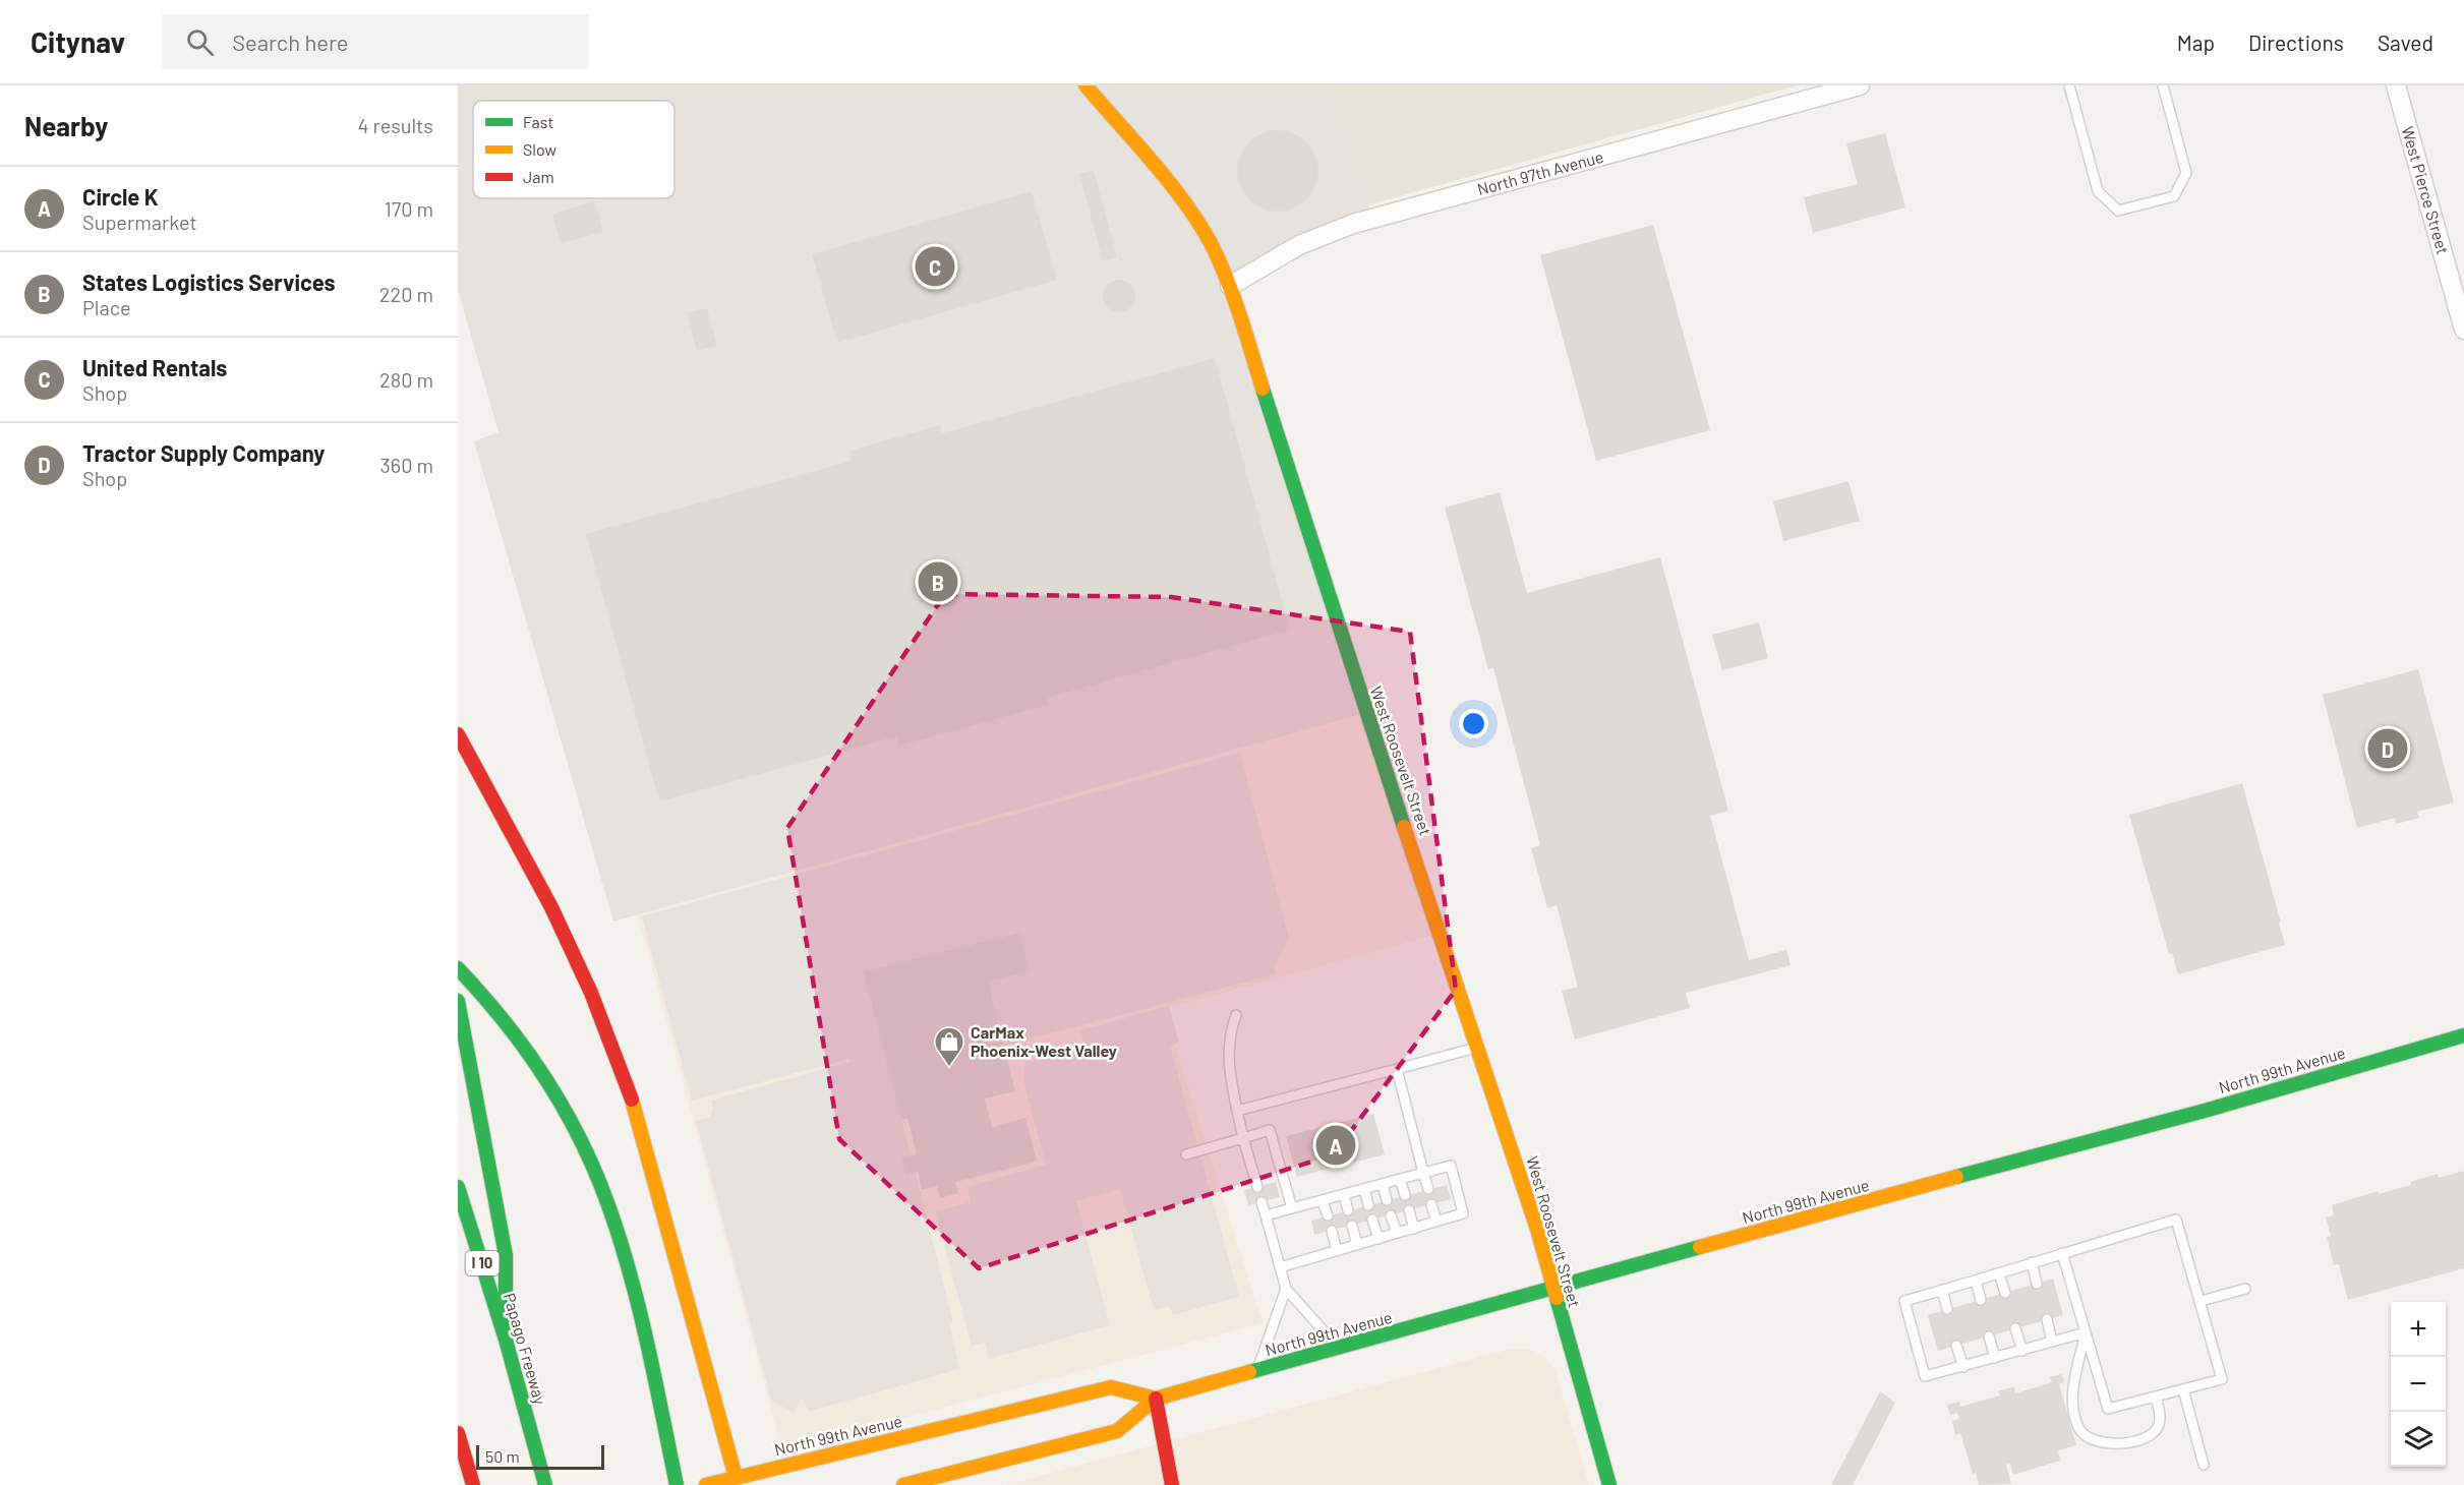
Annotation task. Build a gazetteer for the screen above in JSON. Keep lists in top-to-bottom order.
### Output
{
  "streets": {
    "main road": [
      "West Roosevelt Street",
      "North 99th Avenue",
      "I 10",
      "Papago Freeway"
    ],
    "street": ["North 97th Avenue", "West Pierce Street"]
  },
  "crossings": [
    ["North 97th Avenue", "West Roosevelt Street"],
    ["West Roosevelt Street", "North 99th Avenue"]
  ],
  "places": {
    "shop": ["CarMax Phoenix-West Valley"]
  },
  "legend": ["Fast", "Slow", "Jam"],
  "scale_bar": "50 m",
  "page": {
    "header": "Citynav",
    "search": "Search here",
    "nav": ["Map", "Directions", "Saved"],
    "heading": ["Nearby", "4 results"],
    "list": [
      {
        "mark": "A",
        "name": "Circle K",
        "note": "Supermarket",
        "value": "170 m"
      },
      {
        "mark": "B",
        "name": "States Logistics Services",
        "note": "Place",
        "value": "220 m"
      },
      {
        "mark": "C",
        "name": "United Rentals",
        "note": "Shop",
        "value": "280 m"
      },
      {
        "mark": "D",
        "name": "Tractor Supply Company",
        "note": "Shop",
        "value": "360 m"
      }
    ],
    "pins": [
      "C",
      "B",
      "D",
      "A"
    ],
    "map_buttons": ["+", "−"],
    "scale": "50 m"
  }
}
